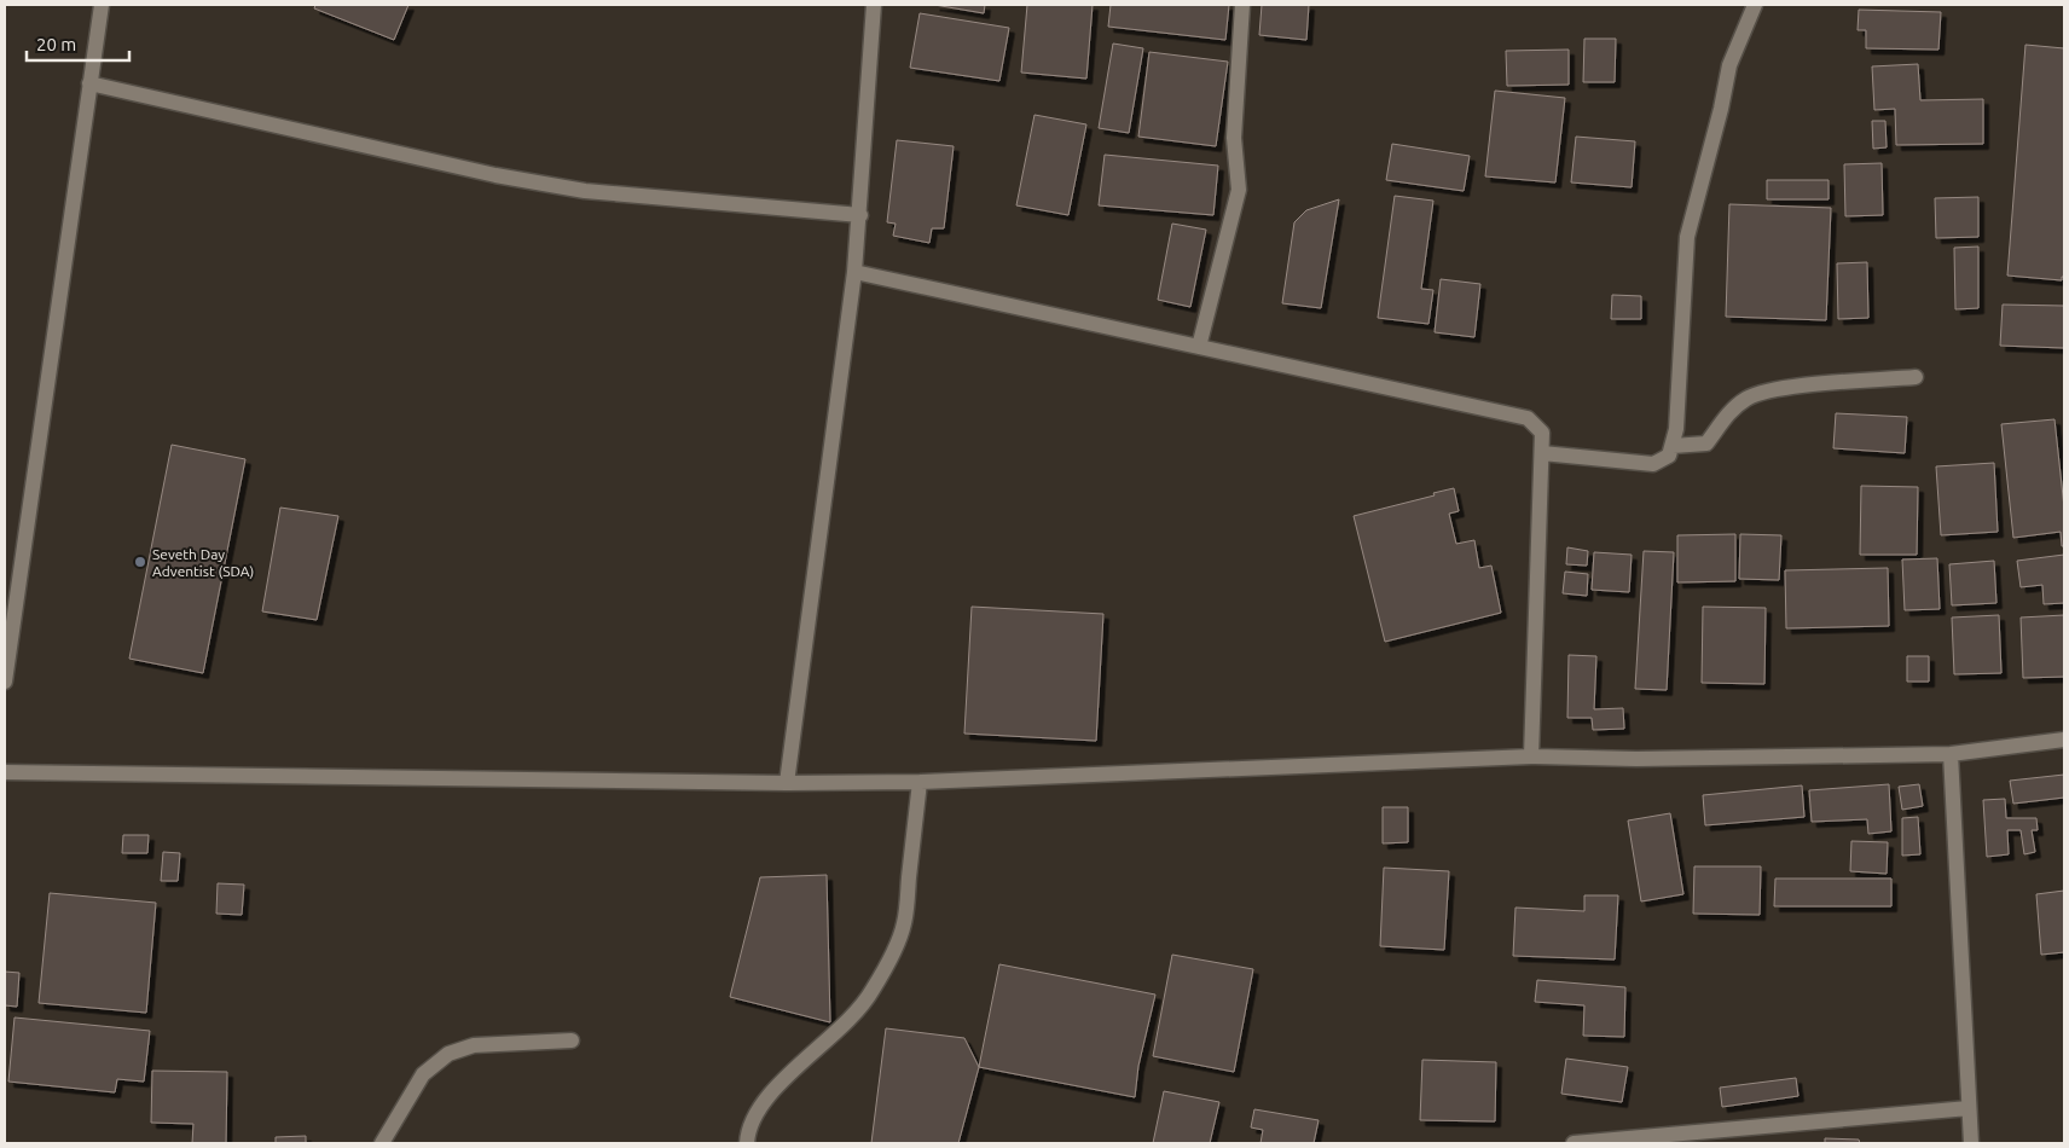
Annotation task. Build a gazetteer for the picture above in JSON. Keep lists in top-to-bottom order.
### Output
{
  "places": ["Seveth Day Adventist (SDA)"],
  "scale_bar": "20 m"
}
